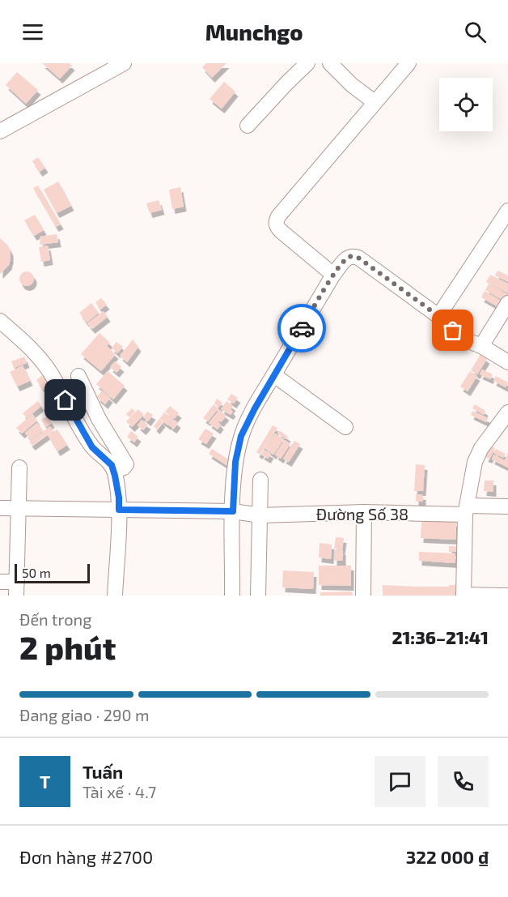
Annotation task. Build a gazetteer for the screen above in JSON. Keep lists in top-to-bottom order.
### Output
{
  "streets": {
    "street": ["Đường Số 38"]
  },
  "scale_bar": "50 m",
  "page": {
    "header": "Munchgo",
    "scale": "50 m",
    "heading": ["2 phút", "Đến trong", "21:36–21:41"],
    "panel": [
      "Tuấn",
      "Tài xế · 4.7",
      "Đơn hàng #2700",
      "322 000 ₫"
    ],
    "bar": "Đang giao · 290 m",
    "round": "T"
  }
}
